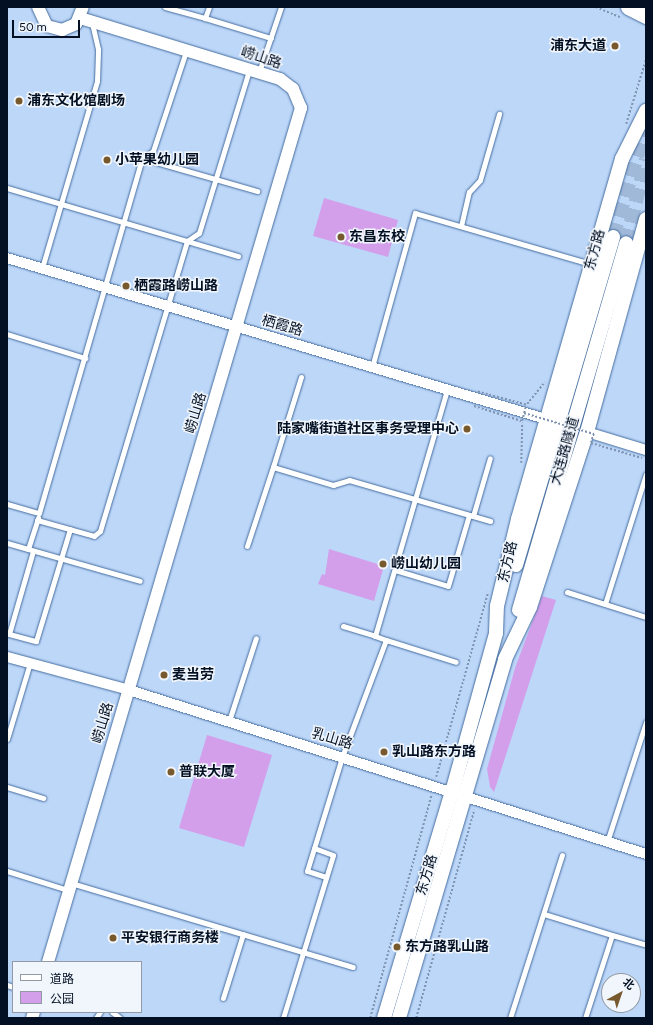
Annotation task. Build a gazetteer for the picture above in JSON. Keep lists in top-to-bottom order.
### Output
{
  "streets": {
    "main road": ["东方路", "大连路隧道"],
    "street": ["崂山路", "栖霞路", "乳山路"]
  },
  "crossings": [
    ["崂山路", "栖霞路"],
    ["崂山路", "乳山路"],
    ["东方路", "栖霞路"],
    ["东方路", "大连路隧道"],
    ["东方路", "乳山路"]
  ],
  "places": [
    "浦东大道",
    "浦东文化馆剧场",
    "小苹果幼儿园",
    "东昌东校",
    "栖霞路崂山路",
    "陆家嘴街道社区事务受理中心",
    "崂山幼儿园",
    "麦当劳",
    "乳山路东方路",
    "普联大厦",
    "平安银行商务楼",
    "东方路乳山路"
  ],
  "legend": ["道路", "公园"],
  "scale_bar": "50 m",
  "north": "top right"
}
